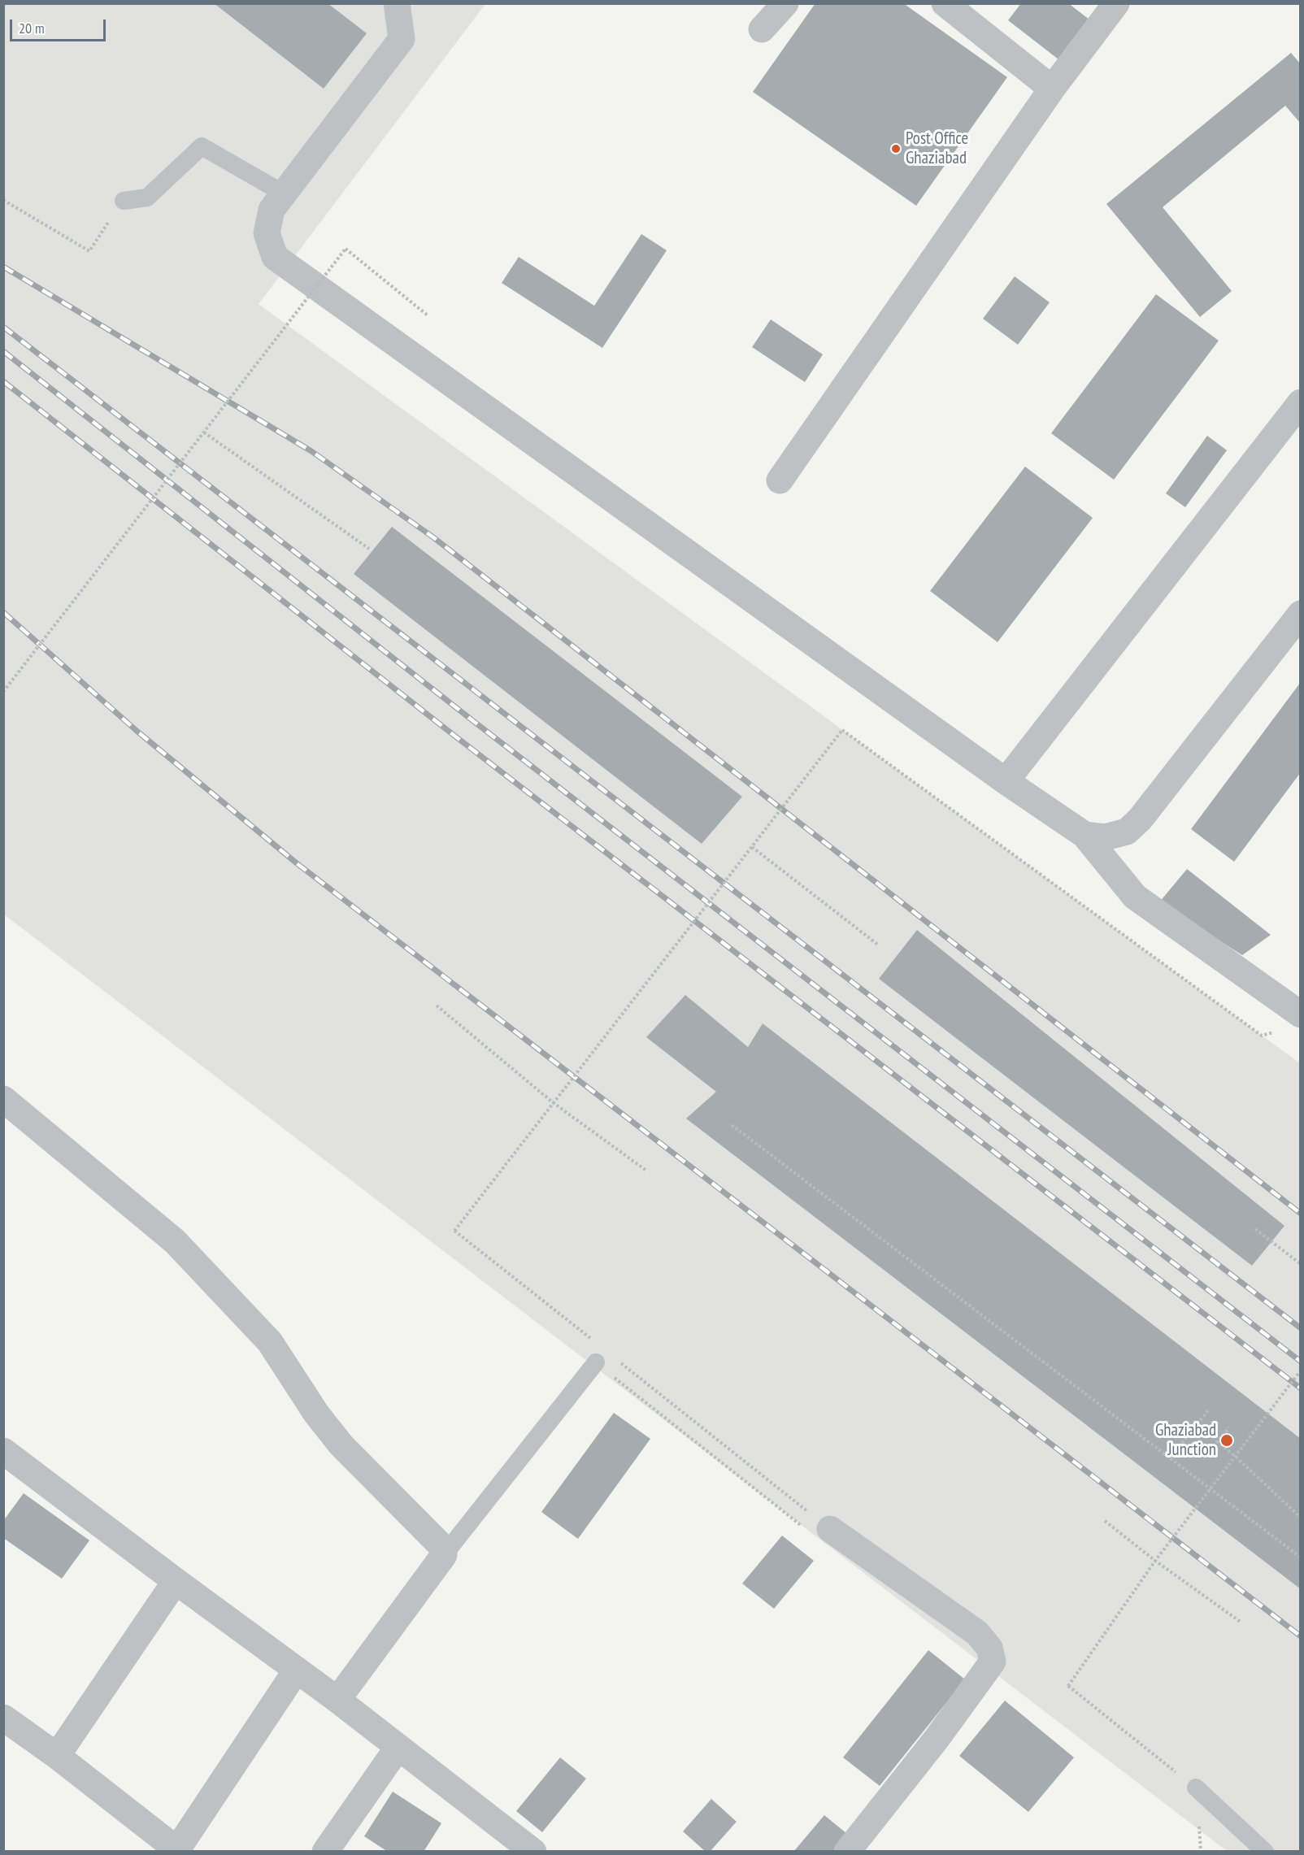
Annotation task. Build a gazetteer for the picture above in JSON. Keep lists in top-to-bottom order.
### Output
{
  "places": ["Post Office Ghaziabad", "Ghaziabad Junction"],
  "scale_bar": "20 m"
}
